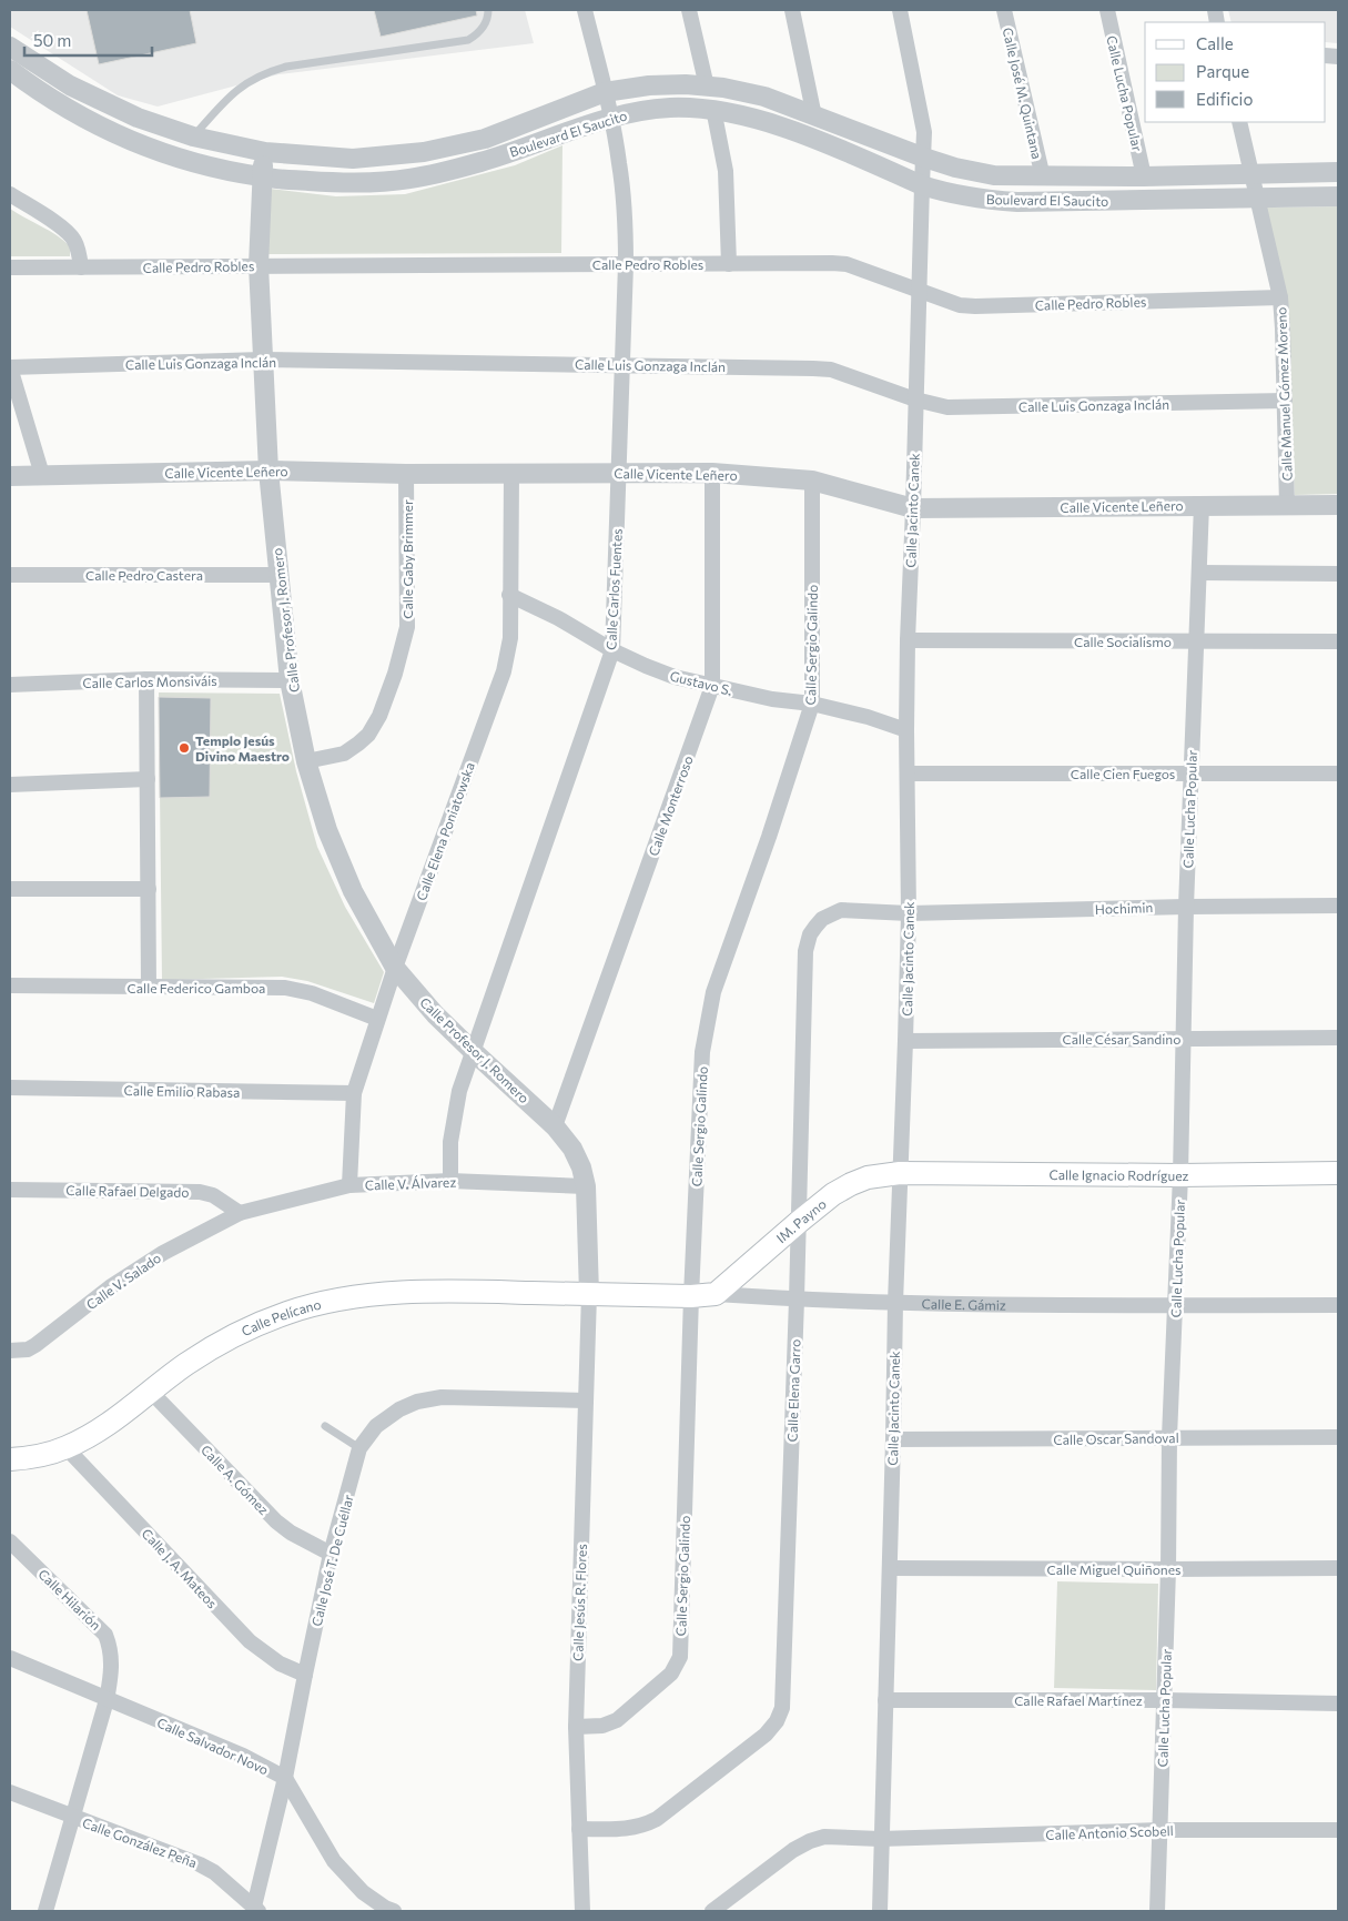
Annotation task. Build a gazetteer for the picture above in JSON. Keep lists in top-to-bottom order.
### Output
{
  "streets": {
    "main road": [
      "Calle Ignacio Rodríguez",
      "IM. Payno",
      "Calle E. Gámiz",
      "Calle Pelícano"
    ],
    "street": [
      "Calle José M. Quintana",
      "Calle Lucha Popular",
      "Boulevard El Saucito",
      "Calle Pedro Robles",
      "Calle Luis Gonzaga Inclán",
      "Calle Manuel Gómez Moreno",
      "Calle Vicente Leñero",
      "Calle Jacinto Canek",
      "Calle Gaby Brimmer",
      "Calle Pedro Castera",
      "Calle Carlos Fuentes",
      "Calle Profesor J. Romero",
      "Calle Socialismo",
      "Calle Sergio Galindo",
      "Calle Carlos Monsiváis",
      "Gustavo S.",
      "Calle Cien Fuegos",
      "Calle Monterroso",
      "Calle Elena Poniatowska",
      "Hochimin",
      "Calle Federico Gamboa",
      "Calle César Sandino",
      "Calle Emilio Rabasa",
      "Calle V. Álvarez",
      "Calle Rafael Delgado",
      "Calle V. Salado",
      "Calle Elena Garro",
      "Calle Oscar Sandoval",
      "Calle A. Gómez",
      "Calle José T. De Cuéllar",
      "Calle J. A. Mateos",
      "Calle Miguel Quiñones",
      "Calle Hilarión",
      "Calle Jesús R. Flores",
      "Calle Rafael Martínez",
      "Calle Salvador Novo",
      "Calle Antonio Scobell",
      "Calle González Peña"
    ]
  },
  "crossings": [
    ["Calle José M. Quintana", "Boulevard El Saucito"],
    ["Calle Lucha Popular", "Boulevard El Saucito"],
    ["Calle Lucha Popular", "Calle Vicente Leñero"],
    ["Calle Lucha Popular", "Calle Socialismo"],
    ["Calle Lucha Popular", "Calle Cien Fuegos"],
    ["Calle Lucha Popular", "Hochimin"],
    ["Calle Lucha Popular", "Calle César Sandino"],
    ["Calle Lucha Popular", "Calle Ignacio Rodríguez"],
    ["Calle Lucha Popular", "Calle E. Gámiz"],
    ["Calle Lucha Popular", "Calle Oscar Sandoval"],
    ["Calle Lucha Popular", "Calle Miguel Quiñones"],
    ["Calle Lucha Popular", "Calle Rafael Martínez"],
    ["Calle Lucha Popular", "Calle Antonio Scobell"],
    ["Boulevard El Saucito", "Calle Manuel Gómez Moreno"],
    ["Boulevard El Saucito", "Calle Jacinto Canek"],
    ["Boulevard El Saucito", "Calle Carlos Fuentes"],
    ["Boulevard El Saucito", "Calle Profesor J. Romero"],
    ["Calle Pedro Robles", "Calle Manuel Gómez Moreno"],
    ["Calle Pedro Robles", "Calle Jacinto Canek"],
    ["Calle Pedro Robles", "Calle Carlos Fuentes"],
    ["Calle Pedro Robles", "Calle Profesor J. Romero"],
    ["Calle Luis Gonzaga Inclán", "Calle Manuel Gómez Moreno"],
    ["Calle Luis Gonzaga Inclán", "Calle Jacinto Canek"],
    ["Calle Luis Gonzaga Inclán", "Calle Carlos Fuentes"],
    ["Calle Luis Gonzaga Inclán", "Calle Profesor J. Romero"],
    ["Calle Manuel Gómez Moreno", "Calle Vicente Leñero"],
    ["Calle Vicente Leñero", "Calle Jacinto Canek"],
    ["Calle Vicente Leñero", "Calle Gaby Brimmer"],
    ["Calle Vicente Leñero", "Calle Carlos Fuentes"],
    ["Calle Vicente Leñero", "Calle Profesor J. Romero"],
    ["Calle Vicente Leñero", "Calle Sergio Galindo"],
    ["Calle Vicente Leñero", "Calle Monterroso"],
    ["Calle Vicente Leñero", "Calle Elena Poniatowska"],
    ["Calle Jacinto Canek", "Calle Socialismo"],
    ["Calle Jacinto Canek", "Gustavo S."],
    ["Calle Jacinto Canek", "Calle Cien Fuegos"],
    ["Calle Jacinto Canek", "Hochimin"],
    ["Calle Jacinto Canek", "Calle César Sandino"],
    ["Calle Jacinto Canek", "Calle Ignacio Rodríguez"],
    ["Calle Jacinto Canek", "IM. Payno"],
    ["Calle Jacinto Canek", "Calle E. Gámiz"],
    ["Calle Jacinto Canek", "Calle Elena Garro"],
    ["Calle Jacinto Canek", "Calle Oscar Sandoval"],
    ["Calle Jacinto Canek", "Calle Miguel Quiñones"],
    ["Calle Jacinto Canek", "Calle Rafael Martínez"],
    ["Calle Jacinto Canek", "Calle Antonio Scobell"],
    ["Calle Gaby Brimmer", "Calle Profesor J. Romero"],
    ["Calle Pedro Castera", "Calle Profesor J. Romero"],
    ["Calle Carlos Fuentes", "Calle Profesor J. Romero"],
    ["Calle Carlos Fuentes", "Gustavo S."],
    ["Calle Carlos Fuentes", "Calle V. Álvarez"],
    ["Calle Profesor J. Romero", "Calle Carlos Monsiváis"],
    ["Calle Profesor J. Romero", "Calle Monterroso"],
    ["Calle Profesor J. Romero", "Calle Elena Poniatowska"],
    ["Calle Profesor J. Romero", "Calle V. Álvarez"],
    ["Calle Profesor J. Romero", "Calle E. Gámiz"],
    ["Calle Profesor J. Romero", "Calle Pelícano"],
    ["Calle Profesor J. Romero", "Calle Jesús R. Flores"],
    ["Calle Sergio Galindo", "Gustavo S."],
    ["Calle Sergio Galindo", "Calle E. Gámiz"],
    ["Calle Sergio Galindo", "Calle Jesús R. Flores"],
    ["Gustavo S.", "Calle Monterroso"],
    ["Gustavo S.", "Calle Elena Poniatowska"],
    ["Calle Elena Poniatowska", "Calle Federico Gamboa"],
    ["Calle Elena Poniatowska", "Calle Emilio Rabasa"],
    ["Calle Elena Poniatowska", "Calle V. Álvarez"],
    ["Hochimin", "Calle Elena Garro"],
    ["Calle Ignacio Rodríguez", "IM. Payno"],
    ["Calle V. Álvarez", "Calle Rafael Delgado"],
    ["Calle V. Álvarez", "Calle V. Salado"],
    ["Calle Rafael Delgado", "Calle V. Salado"],
    ["IM. Payno", "Calle E. Gámiz"],
    ["IM. Payno", "Calle Elena Garro"],
    ["Calle E. Gámiz", "Calle Pelícano"],
    ["Calle E. Gámiz", "Calle Elena Garro"],
    ["Calle E. Gámiz", "Calle Jesús R. Flores"],
    ["Calle Pelícano", "Calle A. Gómez"],
    ["Calle Pelícano", "Calle J. A. Mateos"],
    ["Calle Pelícano", "Calle Jesús R. Flores"],
    ["Calle Elena Garro", "Calle Jesús R. Flores"],
    ["Calle A. Gómez", "Calle José T. De Cuéllar"],
    ["Calle José T. De Cuéllar", "Calle J. A. Mateos"],
    ["Calle José T. De Cuéllar", "Calle Jesús R. Flores"],
    ["Calle José T. De Cuéllar", "Calle Salvador Novo"],
    ["Calle José T. De Cuéllar", "Calle González Peña"],
    ["Calle Hilarión", "Calle Salvador Novo"],
    ["Calle Hilarión", "Calle González Peña"]
  ],
  "places": ["Templo Jesús Divino Maestro"],
  "legend": ["Calle", "Parque", "Edificio"],
  "scale_bar": "50 m"
}
